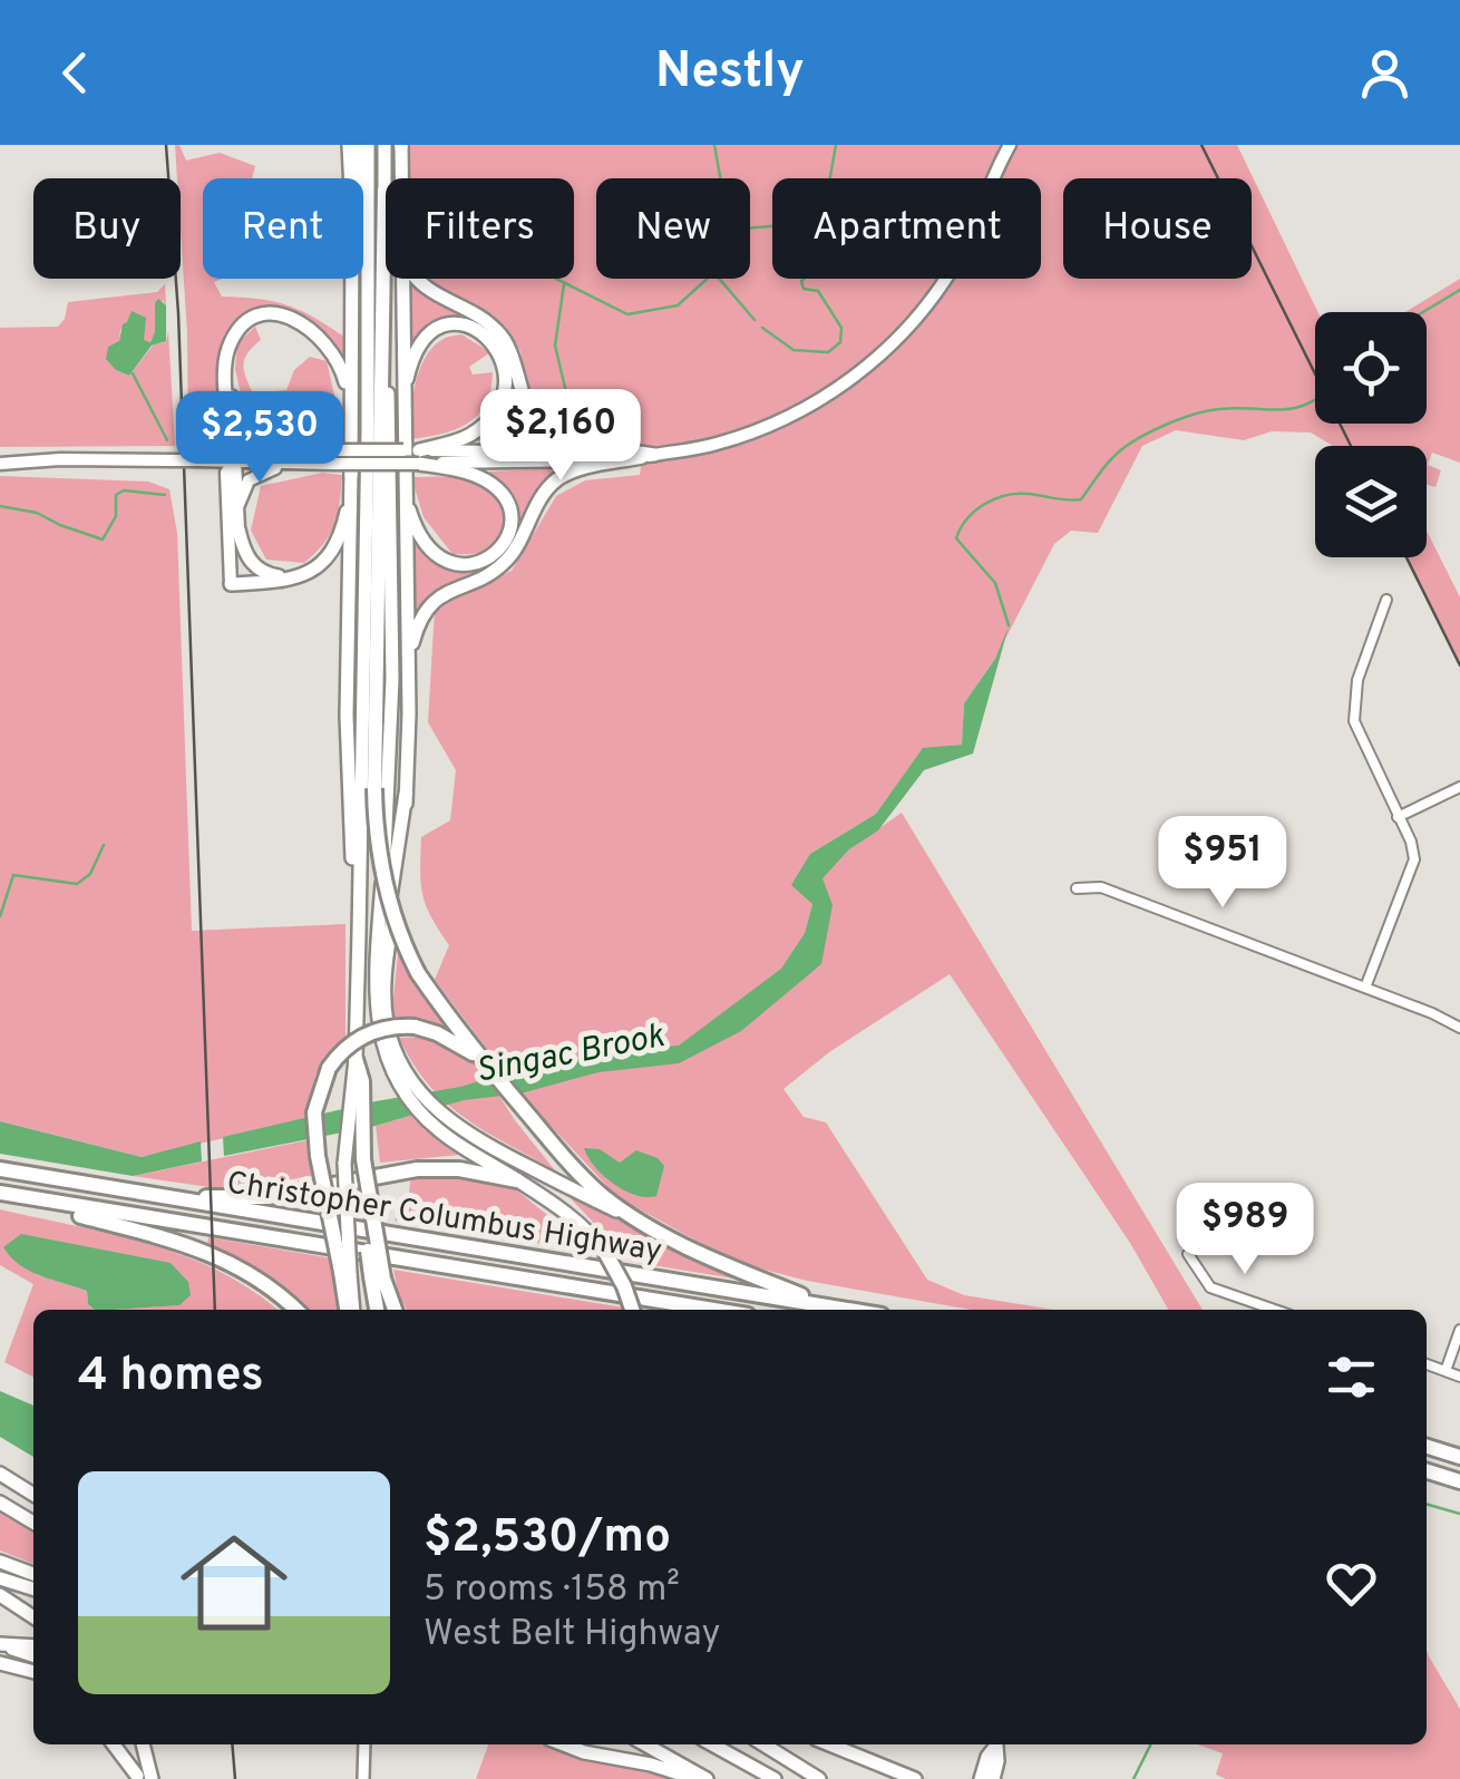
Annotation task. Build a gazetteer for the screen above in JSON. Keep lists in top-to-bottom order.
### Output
{
  "streets": {
    "highway": ["Christopher Columbus Highway"]
  },
  "water": ["Singac Brook"],
  "page": {
    "header": "Nestly",
    "chip": [
      "Buy",
      "Rent",
      "Filters",
      "New",
      "Apartment",
      "House"
    ],
    "price": [
      "$2,160",
      "$2,530",
      "$951",
      "$989"
    ],
    "heading": "4 homes",
    "list": [
      {
        "name": "$2,530/mo",
        "note": "5 rooms · 158 m² · West Belt Highway"
      }
    ]
  }
}
